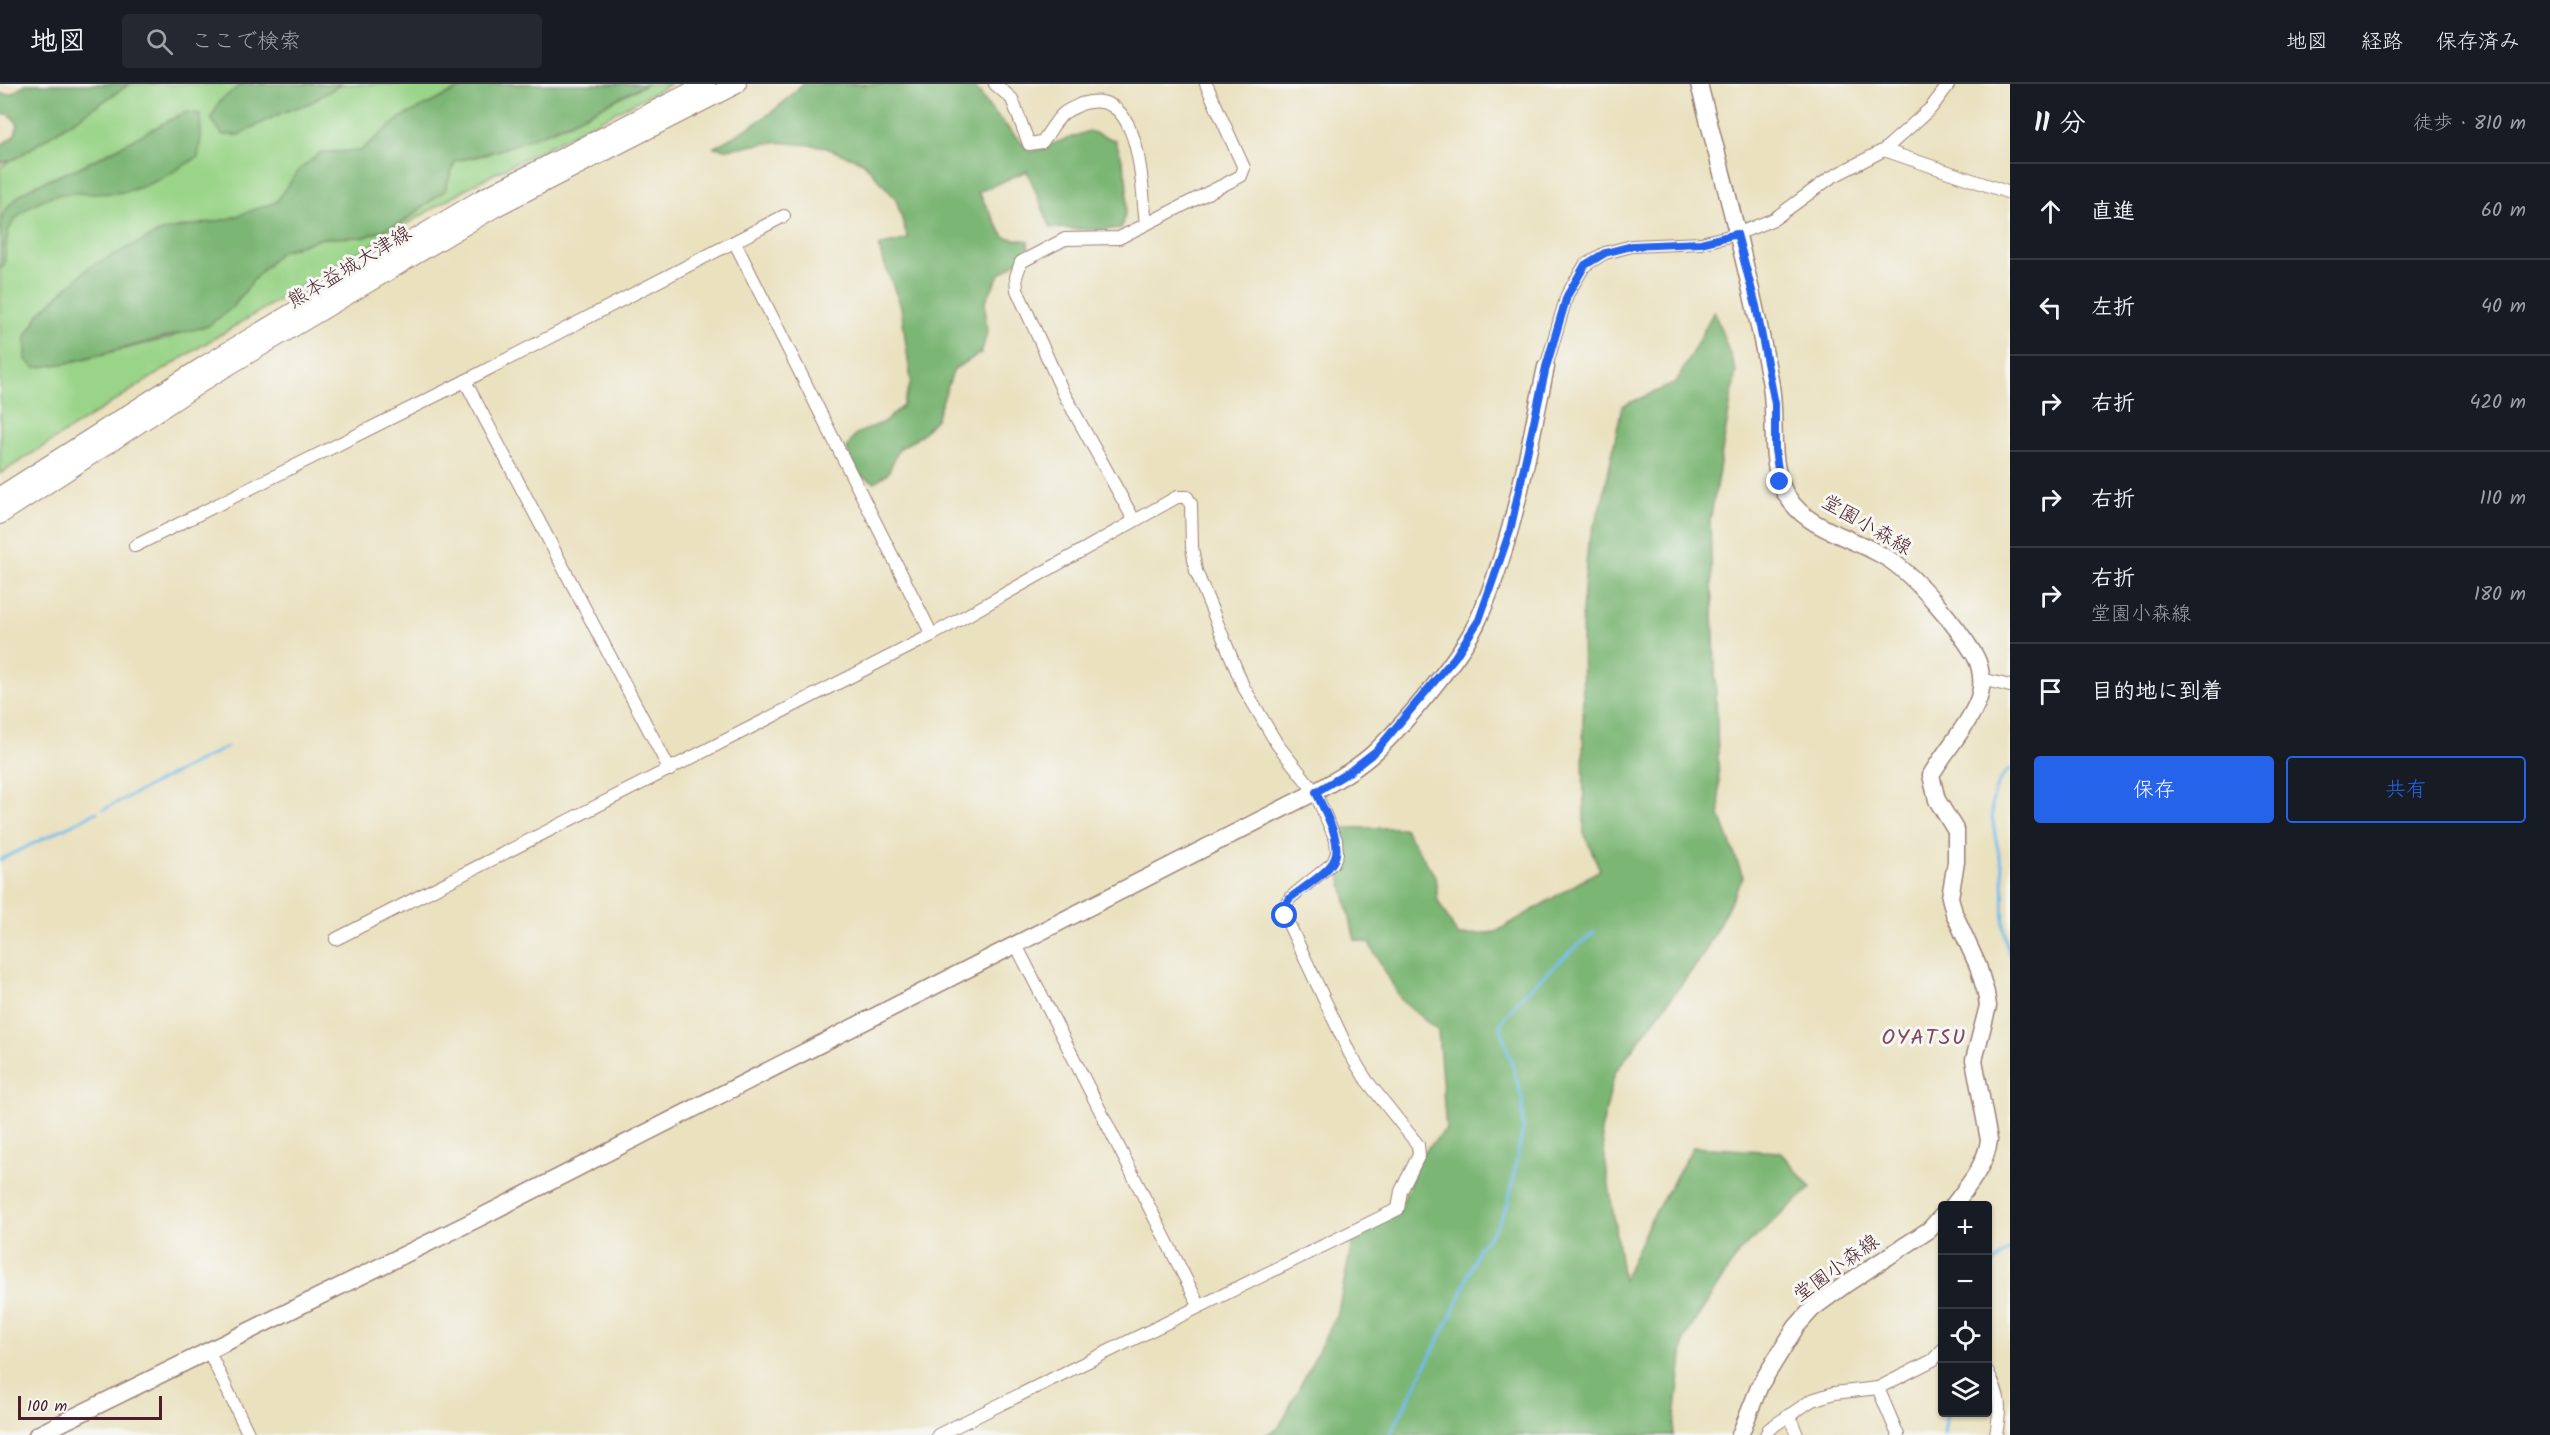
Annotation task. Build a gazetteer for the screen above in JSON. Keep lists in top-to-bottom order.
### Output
{
  "streets": {
    "main road": ["熊本益城大津線"],
    "street": ["堂園小森線"]
  },
  "districts": ["OYATSU"],
  "scale_bar": "100 m",
  "page": {
    "header": "地図",
    "search": "ここで検索",
    "nav": ["地図", "経路", "保存済み"],
    "heading": ["11 分", "徒歩 · 810 m"],
    "list": [
      ["直進", "60 m"],
      ["左折", "40 m"],
      ["右折", "420 m"],
      ["右折", "110 m"],
      ["右折", "堂園小森線", "180 m"],
      "目的地に到着"
    ],
    "buttons": ["保存", "共有"],
    "map_buttons": ["+", "−"],
    "scale": "100 m"
  }
}
